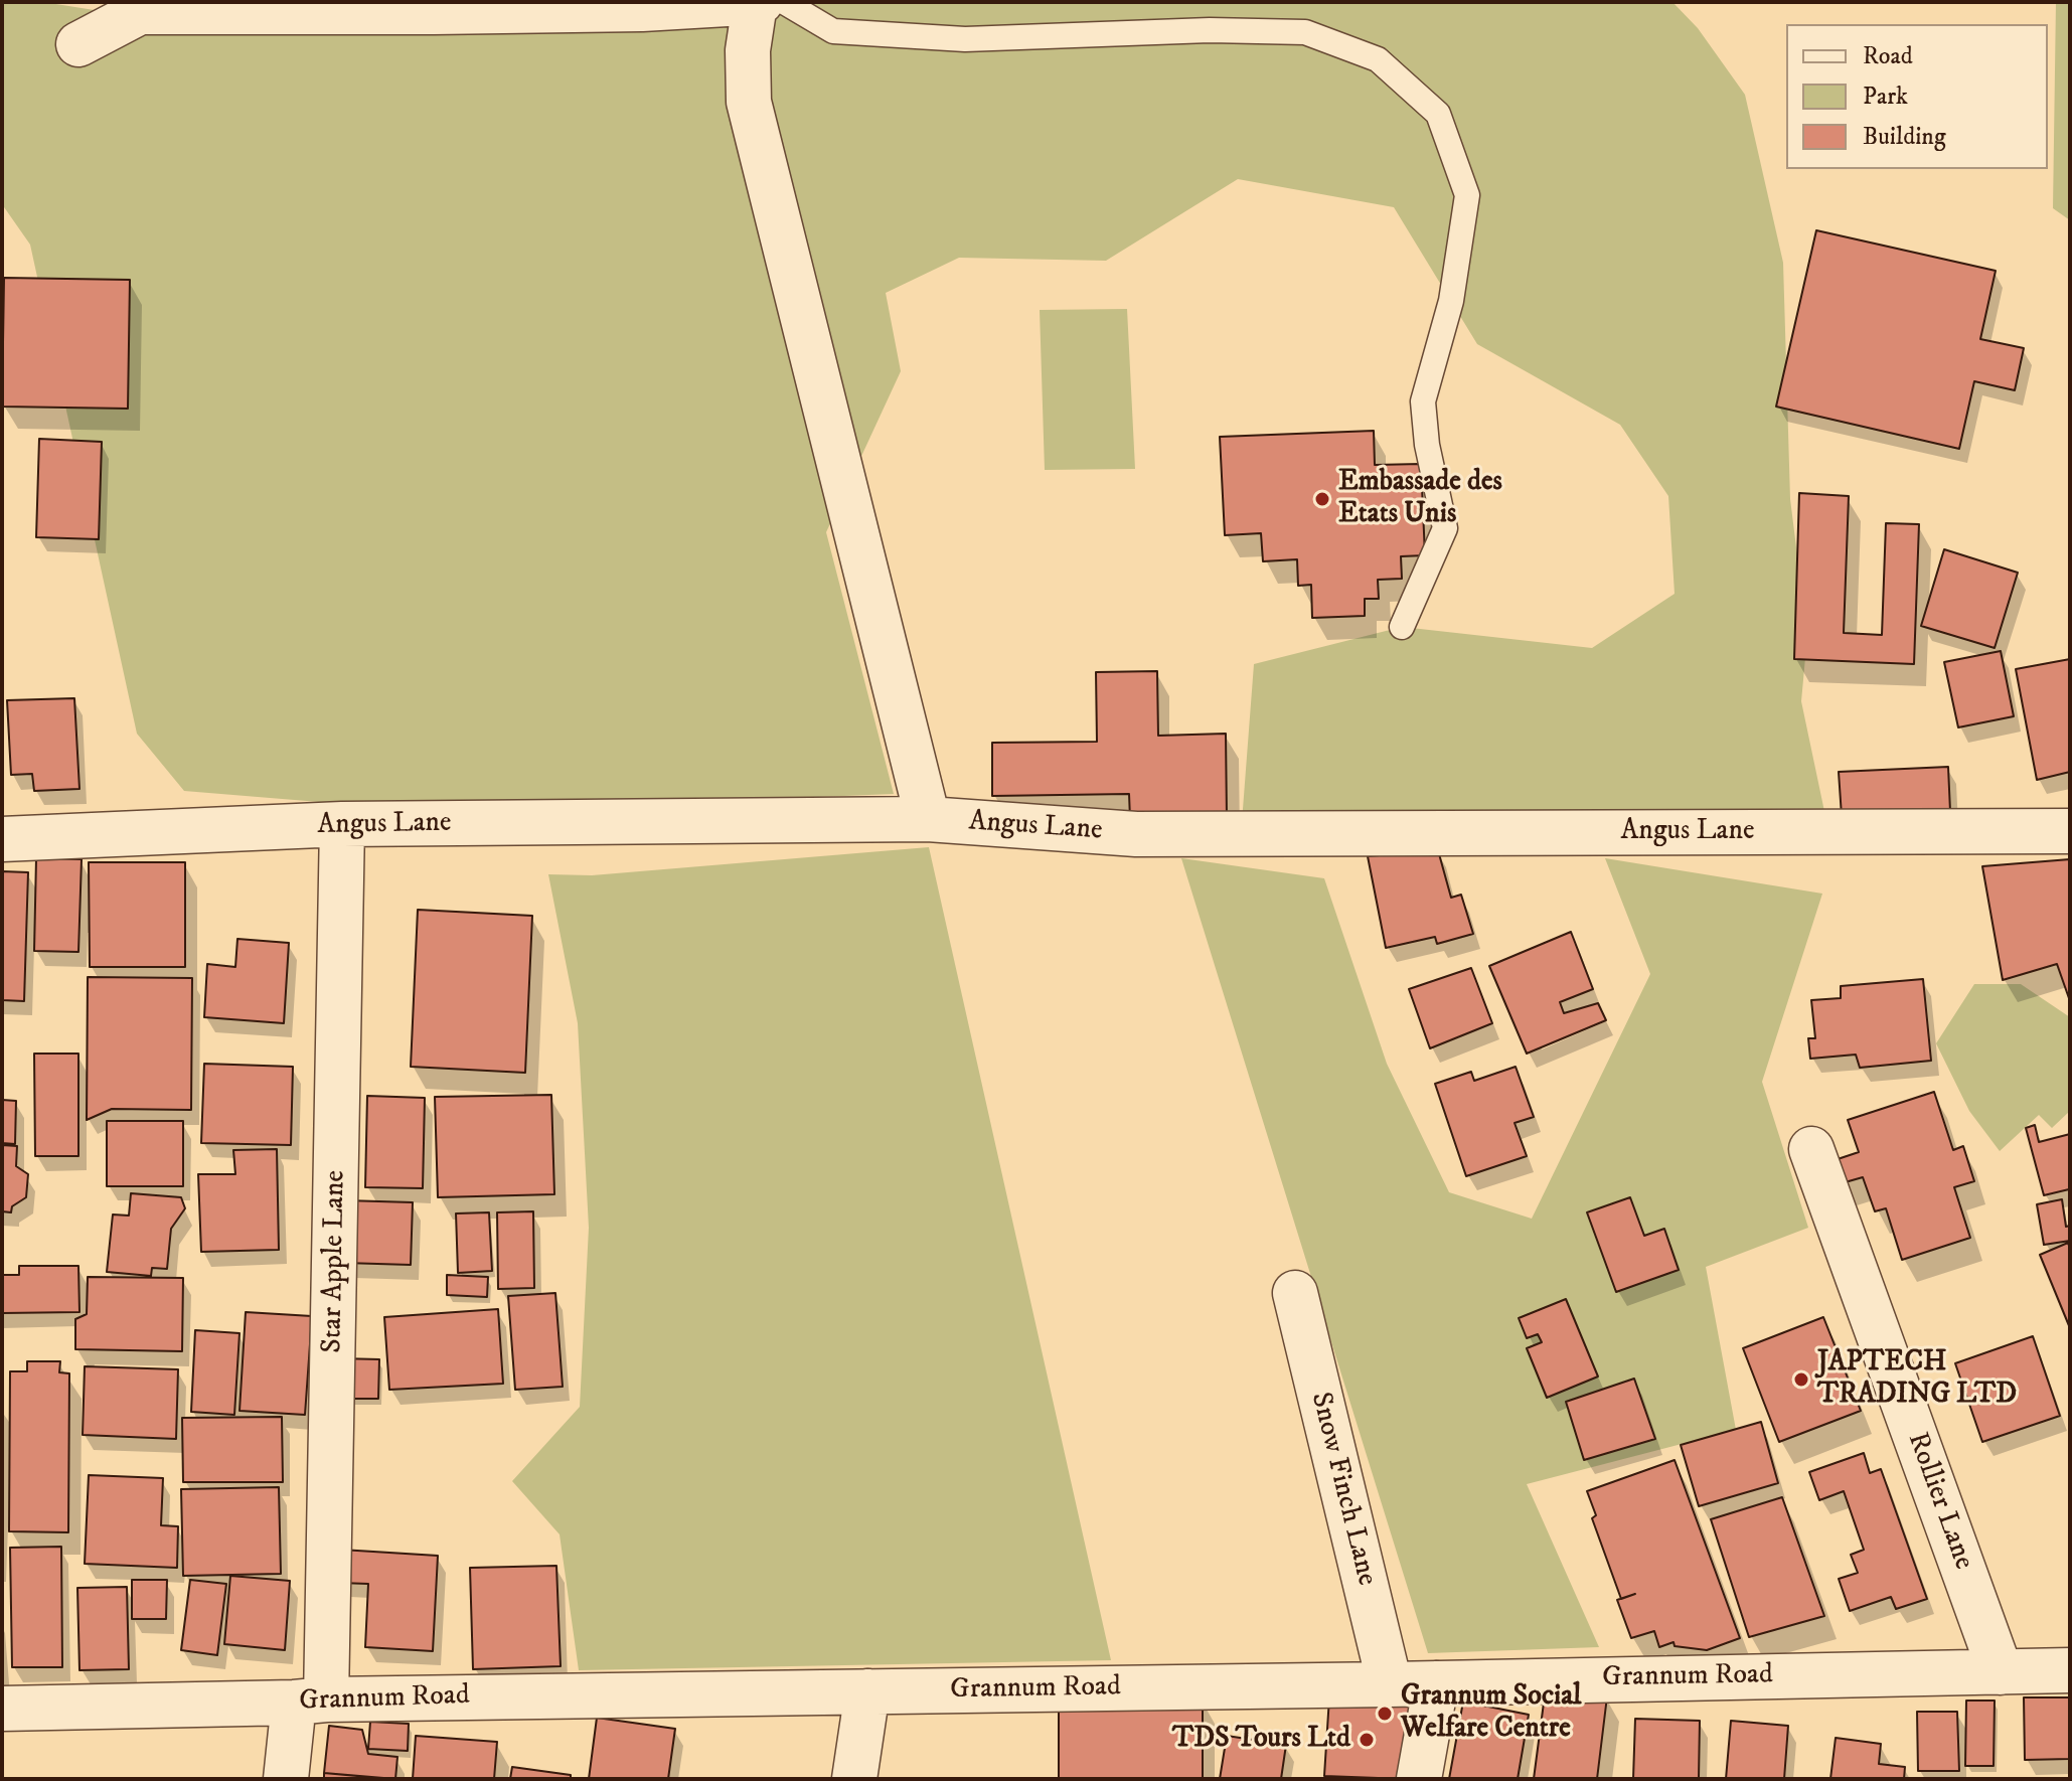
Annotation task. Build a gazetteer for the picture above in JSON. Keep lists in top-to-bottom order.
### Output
{
  "streets": {
    "street": [
      "Angus Lane",
      "Star Apple Lane",
      "Snow Finch Lane",
      "Rollier Lane",
      "Grannum Road"
    ]
  },
  "crossings": [
    ["Angus Lane", "Star Apple Lane"],
    ["Star Apple Lane", "Grannum Road"],
    ["Snow Finch Lane", "Grannum Road"],
    ["Rollier Lane", "Grannum Road"]
  ],
  "places": [
    "Embassade des Etats Unis",
    "JAPTECH TRADING LTD",
    "Grannum Social Welfare Centre",
    "TDS Tours Ltd"
  ],
  "legend": ["Road", "Park", "Building"]
}
